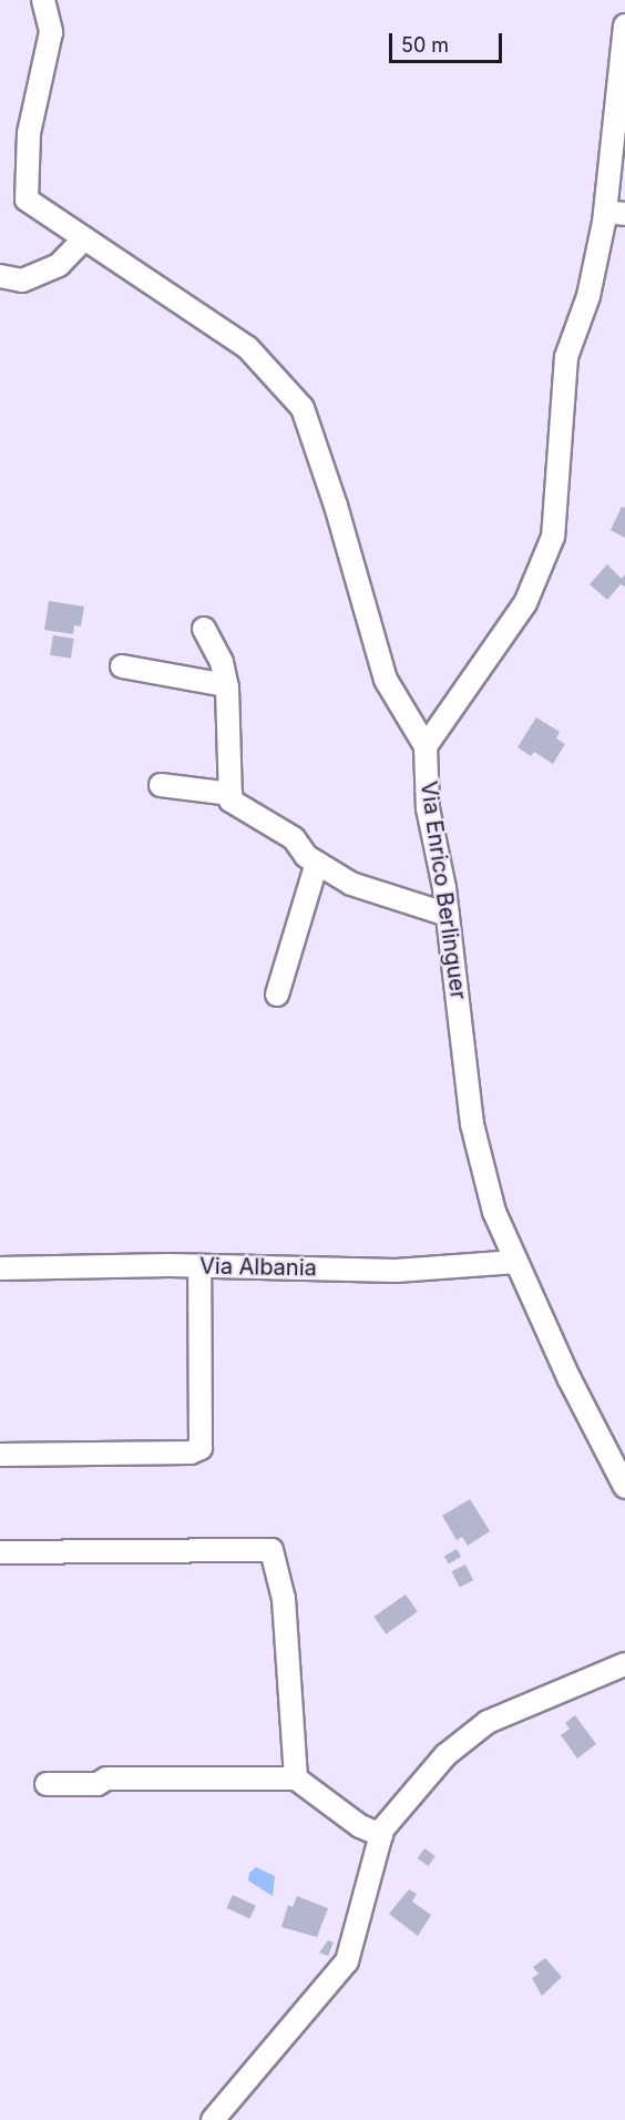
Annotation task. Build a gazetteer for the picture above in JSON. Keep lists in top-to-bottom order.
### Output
{
  "streets": {
    "street": ["Via Enrico Berlinguer", "Via Albania"]
  },
  "crossings": [
    ["Via Enrico Berlinguer", "Via Albania"]
  ],
  "scale_bar": "50 m"
}
